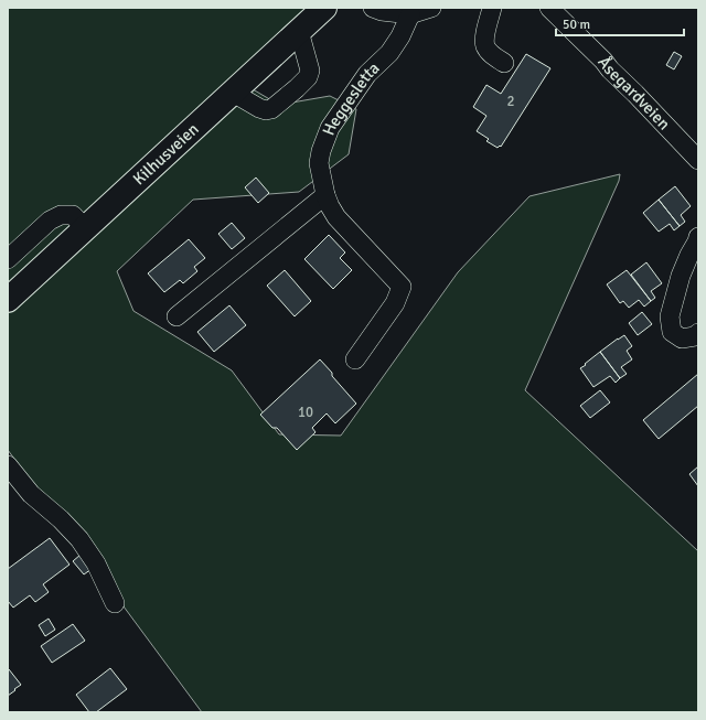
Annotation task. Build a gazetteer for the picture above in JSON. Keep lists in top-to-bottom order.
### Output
{
  "streets": {
    "main road": ["Kilhusveien"],
    "street": ["Åsegardveien", "Heggesletta"]
  },
  "house_numbers": ["2", "10"],
  "scale_bar": "50 m"
}
